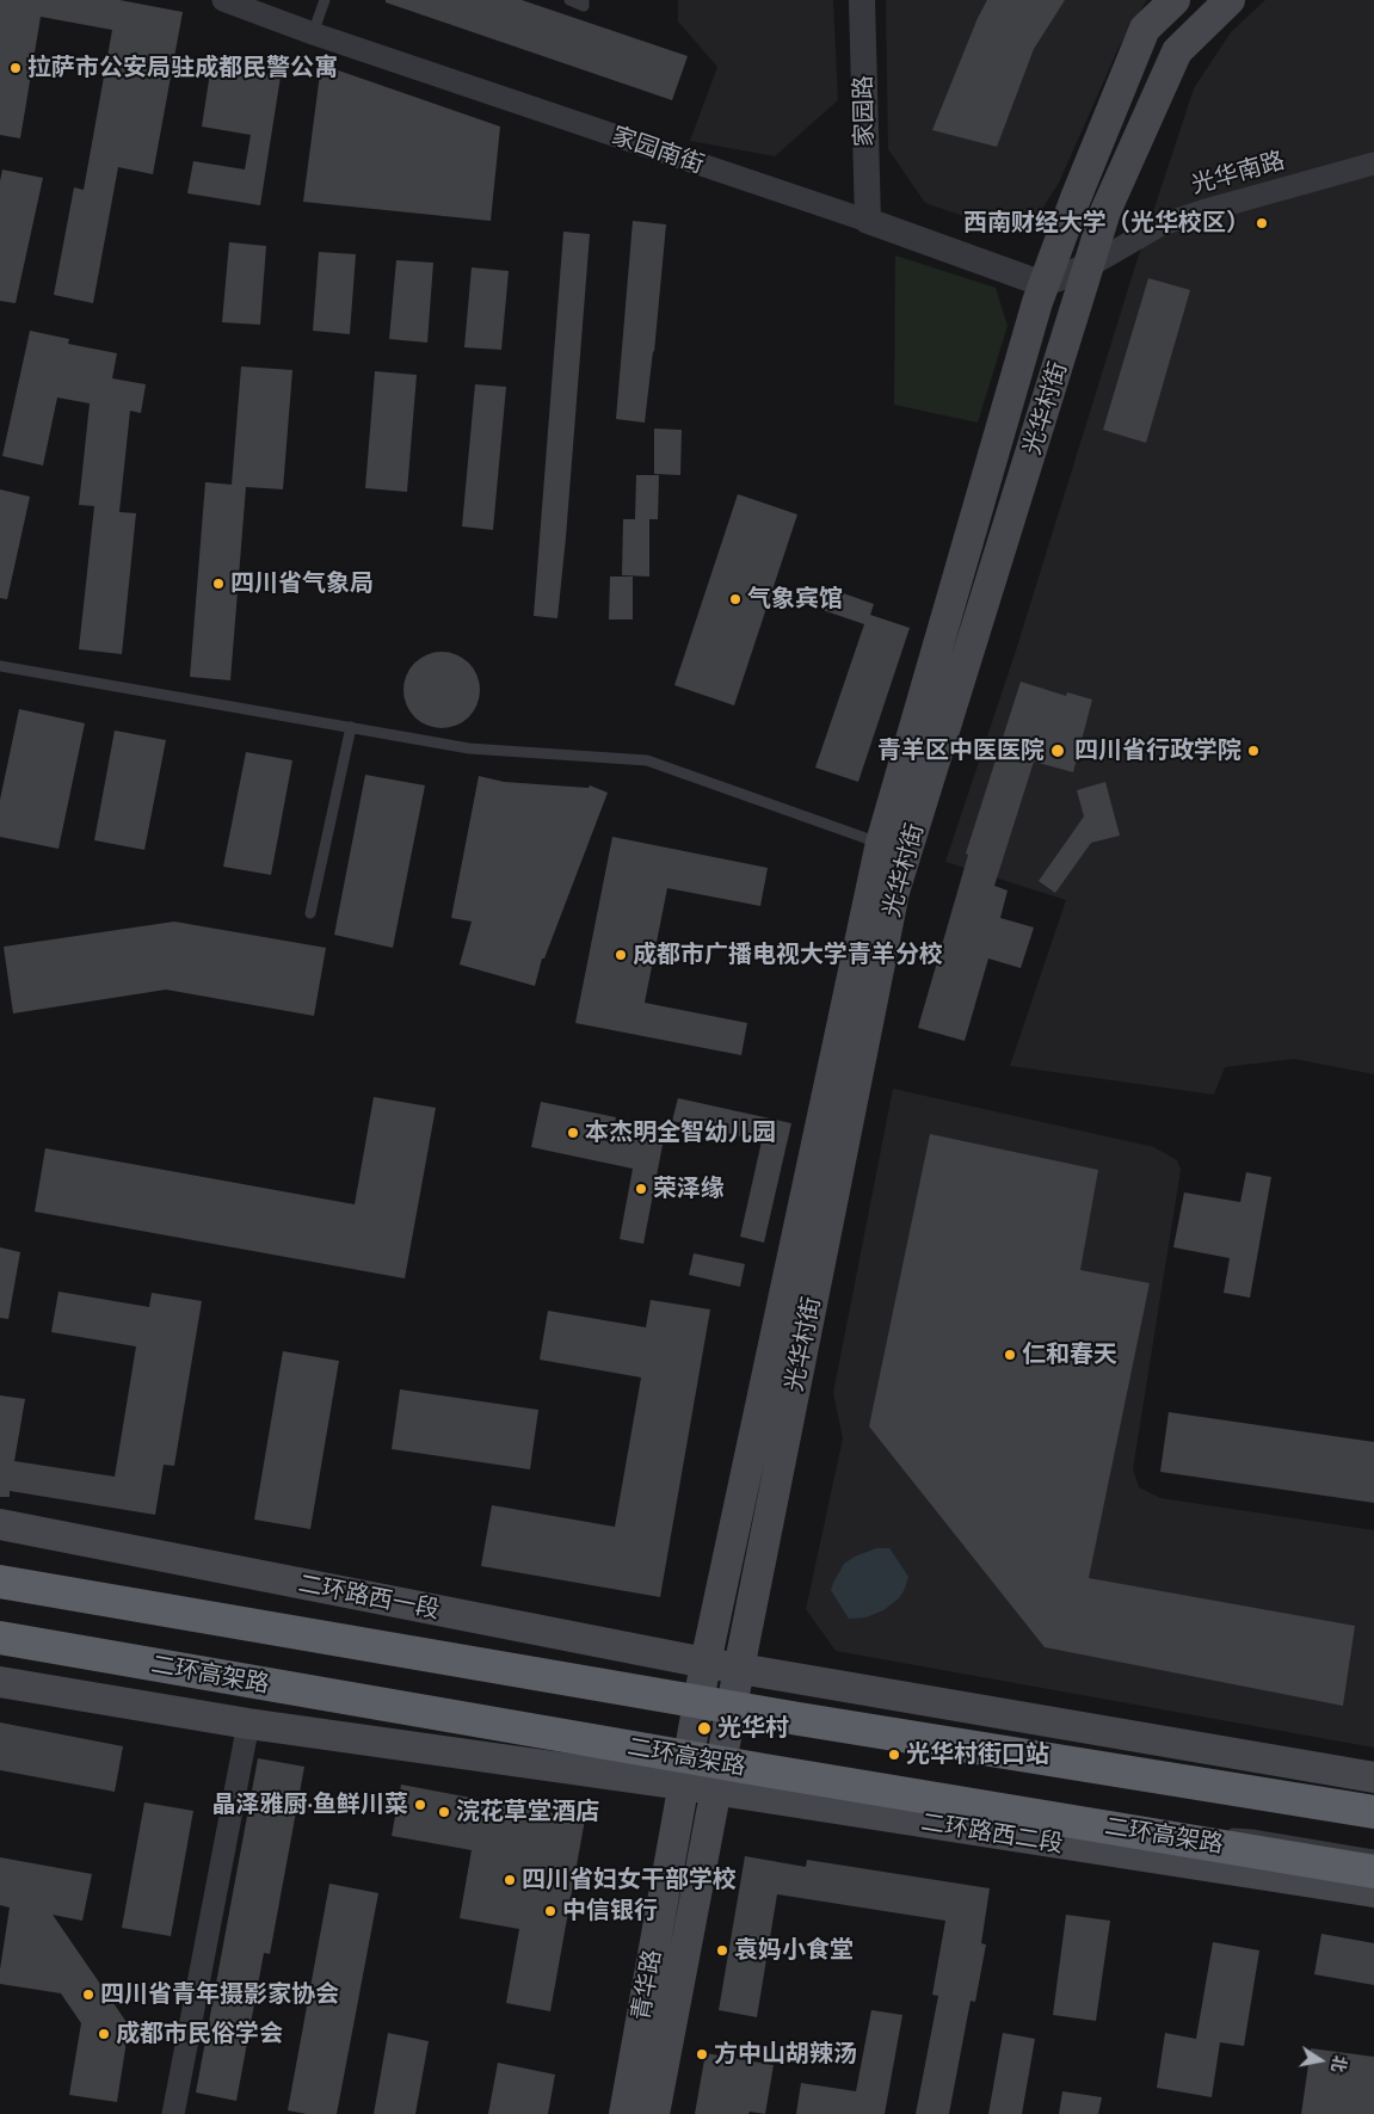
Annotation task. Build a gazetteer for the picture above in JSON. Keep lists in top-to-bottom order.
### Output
{
  "streets": {
    "highway": ["二环高架路"],
    "main road": [
      "光华村街",
      "二环路西一段",
      "二环路西二段",
      "青华路"
    ],
    "street": ["家园路", "家园南街", "光华南路"]
  },
  "crossings": [
    ["家园路", "家园南街"],
    ["家园南街", "光华村街"],
    ["光华南路", "光华村街"],
    ["光华村街", "二环路西一段"],
    ["光华村街", "二环路西二段"],
    ["光华村街", "青华路"],
    ["二环路西二段", "青华路"]
  ],
  "places": [
    "拉萨市公安局驻成都民警公寓",
    "西南财经大学（光华校区）",
    "四川省气象局",
    "气象宾馆",
    "青羊区中医医院",
    "四川省行政学院",
    "成都市广播电视大学青羊分校",
    "本杰明全智幼儿园",
    "荣泽缘",
    "仁和春天",
    "光华村",
    "光华村街口站",
    "晶泽雅厨·鱼鲜川菜",
    "浣花草堂酒店",
    "四川省妇女干部学校",
    "中信银行",
    "袁妈小食堂",
    "四川省青年摄影家协会",
    "成都市民俗学会",
    "方中山胡辣汤"
  ],
  "north": "right"
}
